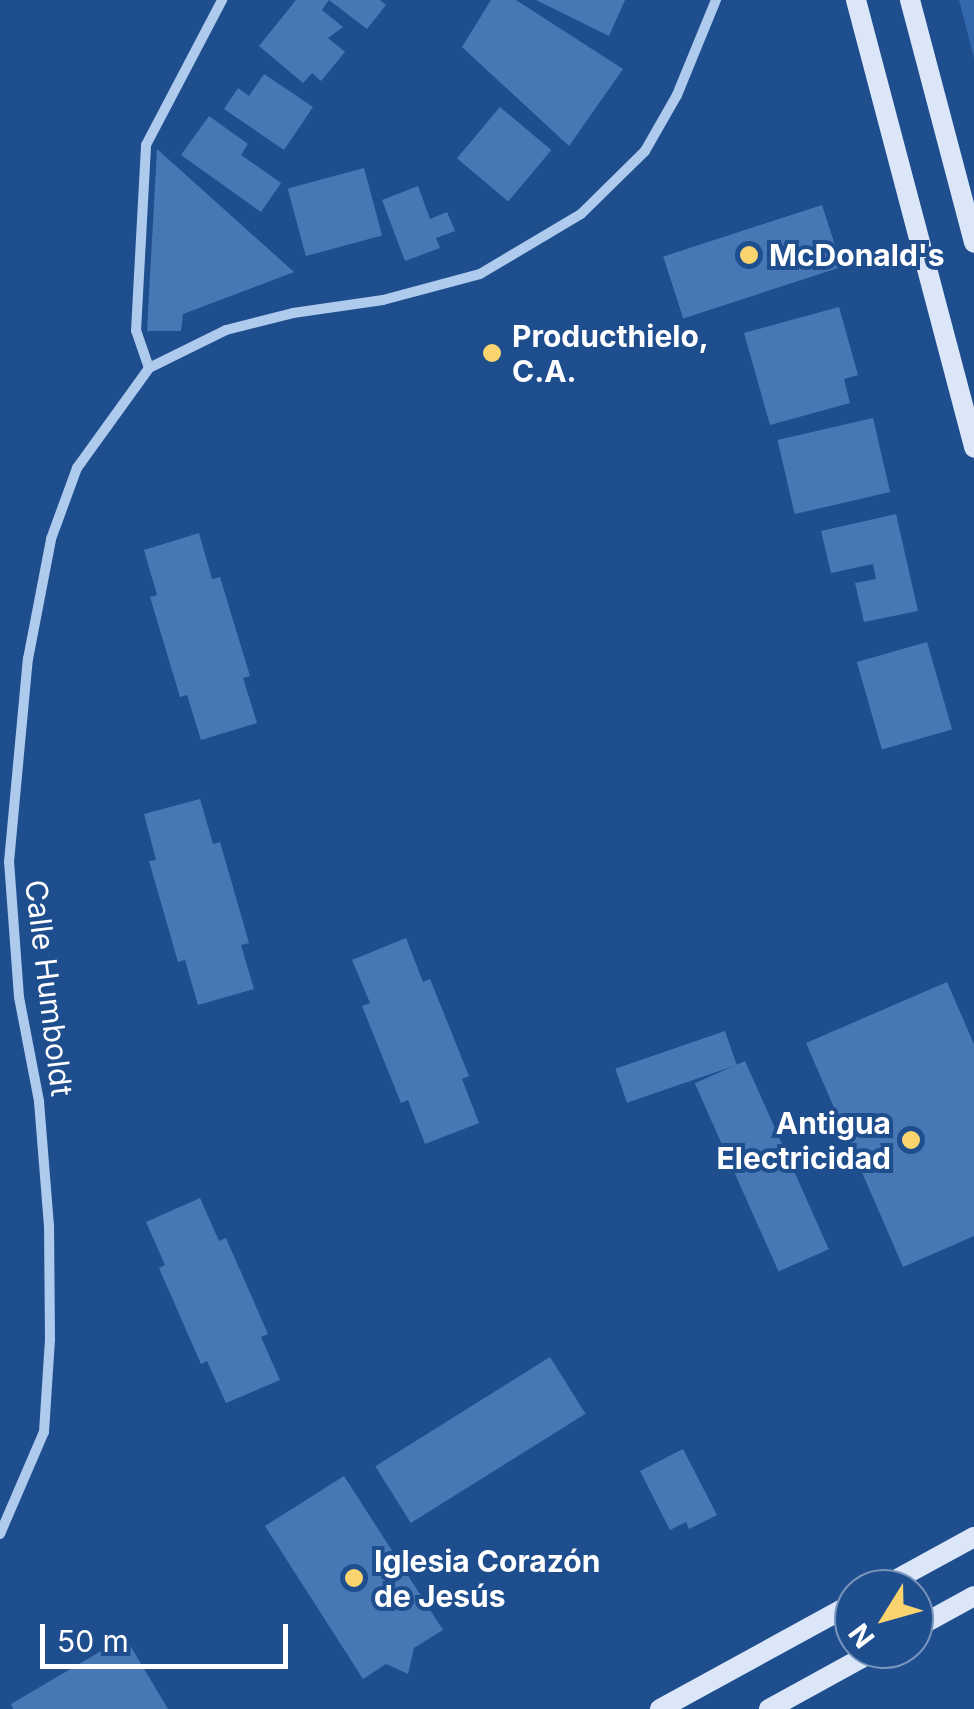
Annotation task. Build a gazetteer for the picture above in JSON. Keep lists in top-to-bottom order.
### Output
{
  "streets": {
    "street": ["Calle Humboldt"]
  },
  "places": [
    "McDonald's",
    "Producthielo, C.A.",
    "Antigua Electricidad",
    "Iglesia Corazón de Jesús"
  ],
  "scale_bar": "50 m",
  "north": "bottom left"
}
